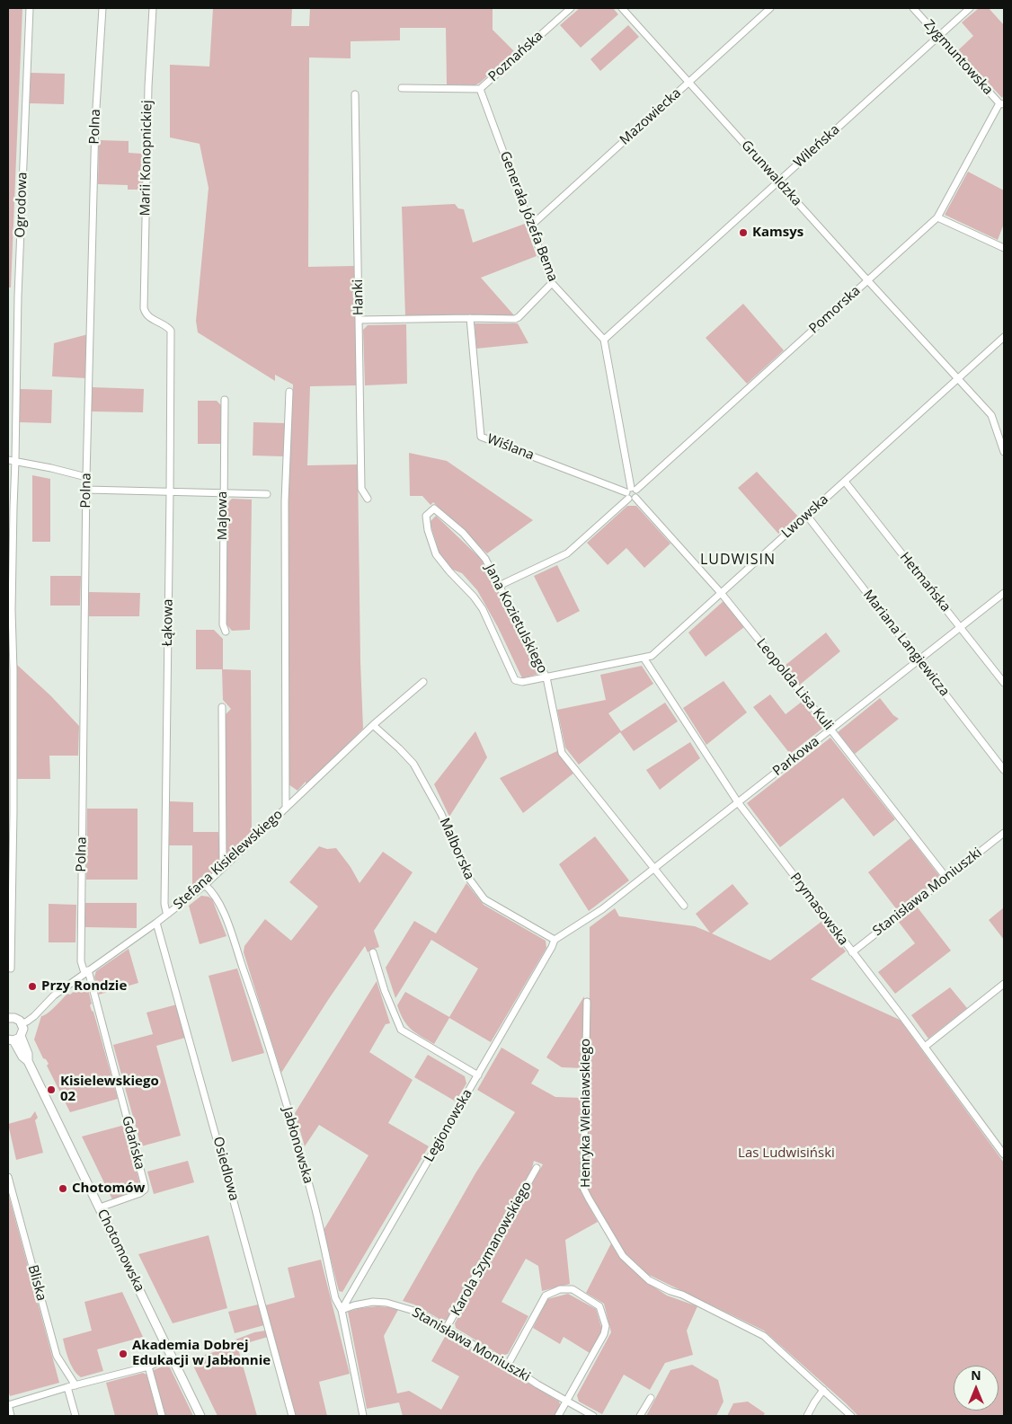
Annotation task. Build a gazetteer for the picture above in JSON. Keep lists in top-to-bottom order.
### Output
{
  "streets": {
    "street": [
      "Poznańska",
      "Zygmuntowska",
      "Mazowiecka",
      "Polna",
      "Wileńska",
      "Marii Konopnickiej",
      "Grunwaldzka",
      "Ogrodowa",
      "Generała Józefa Bema",
      "Hanki",
      "Pomorska",
      "Wiślana",
      "Majowa",
      "Lwowska",
      "Hetmańska",
      "Jana Kozietulskiego",
      "Łąkowa",
      "Mariana Langiewicza",
      "Leopolda Lisa Kuli",
      "Parkowa",
      "Malborska",
      "Stefana Kisielewskiego",
      "Stanisława Moniuszki",
      "Prymasowska",
      "Henryka Wieniawskiego",
      "Legionowska",
      "Gdańska",
      "Jabłonowska",
      "Osiedlowa",
      "Karola Szymanowskiego",
      "Chotomowska",
      "Bliska"
    ]
  },
  "crossings": [
    ["Poznańska", "Generała Józefa Bema"],
    ["Zygmuntowska", "Wileńska"],
    ["Zygmuntowska", "Pomorska"],
    ["Mazowiecka", "Grunwaldzka"],
    ["Mazowiecka", "Generała Józefa Bema"],
    ["Polna", "Stefana Kisielewskiego"],
    ["Polna", "Gdańska"],
    ["Wileńska", "Grunwaldzka"],
    ["Wileńska", "Generała Józefa Bema"],
    ["Marii Konopnickiej", "Łąkowa"],
    ["Grunwaldzka", "Pomorska"],
    ["Grunwaldzka", "Lwowska"],
    ["Pomorska", "Wiślana"],
    ["Pomorska", "Jana Kozietulskiego"],
    ["Pomorska", "Leopolda Lisa Kuli"],
    ["Wiślana", "Leopolda Lisa Kuli"],
    ["Lwowska", "Hetmańska"],
    ["Lwowska", "Jana Kozietulskiego"],
    ["Lwowska", "Mariana Langiewicza"],
    ["Lwowska", "Leopolda Lisa Kuli"],
    ["Lwowska", "Prymasowska"],
    ["Hetmańska", "Parkowa"],
    ["Jana Kozietulskiego", "Parkowa"],
    ["Łąkowa", "Stefana Kisielewskiego"],
    ["Mariana Langiewicza", "Parkowa"],
    ["Leopolda Lisa Kuli", "Parkowa"],
    ["Leopolda Lisa Kuli", "Stanisława Moniuszki"],
    ["Parkowa", "Malborska"],
    ["Parkowa", "Prymasowska"],
    ["Parkowa", "Legionowska"],
    ["Malborska", "Stefana Kisielewskiego"],
    ["Malborska", "Legionowska"],
    ["Stefana Kisielewskiego", "Gdańska"],
    ["Stefana Kisielewskiego", "Jabłonowska"],
    ["Stefana Kisielewskiego", "Osiedlowa"],
    ["Stanisława Moniuszki", "Prymasowska"],
    ["Stanisława Moniuszki", "Legionowska"],
    ["Stanisława Moniuszki", "Jabłonowska"],
    ["Stanisława Moniuszki", "Karola Szymanowskiego"],
    ["Legionowska", "Jabłonowska"],
    ["Gdańska", "Chotomowska"]
  ],
  "districts": ["LUDWISIN"],
  "parks": ["Las Ludwisiński"],
  "places": [
    "Kamsys",
    "Przy Rondzie",
    "Kisielewskiego 02",
    "Chotomów",
    "Akademia Dobrej Edukacji w Jabłonnie"
  ],
  "north": "top"
}
